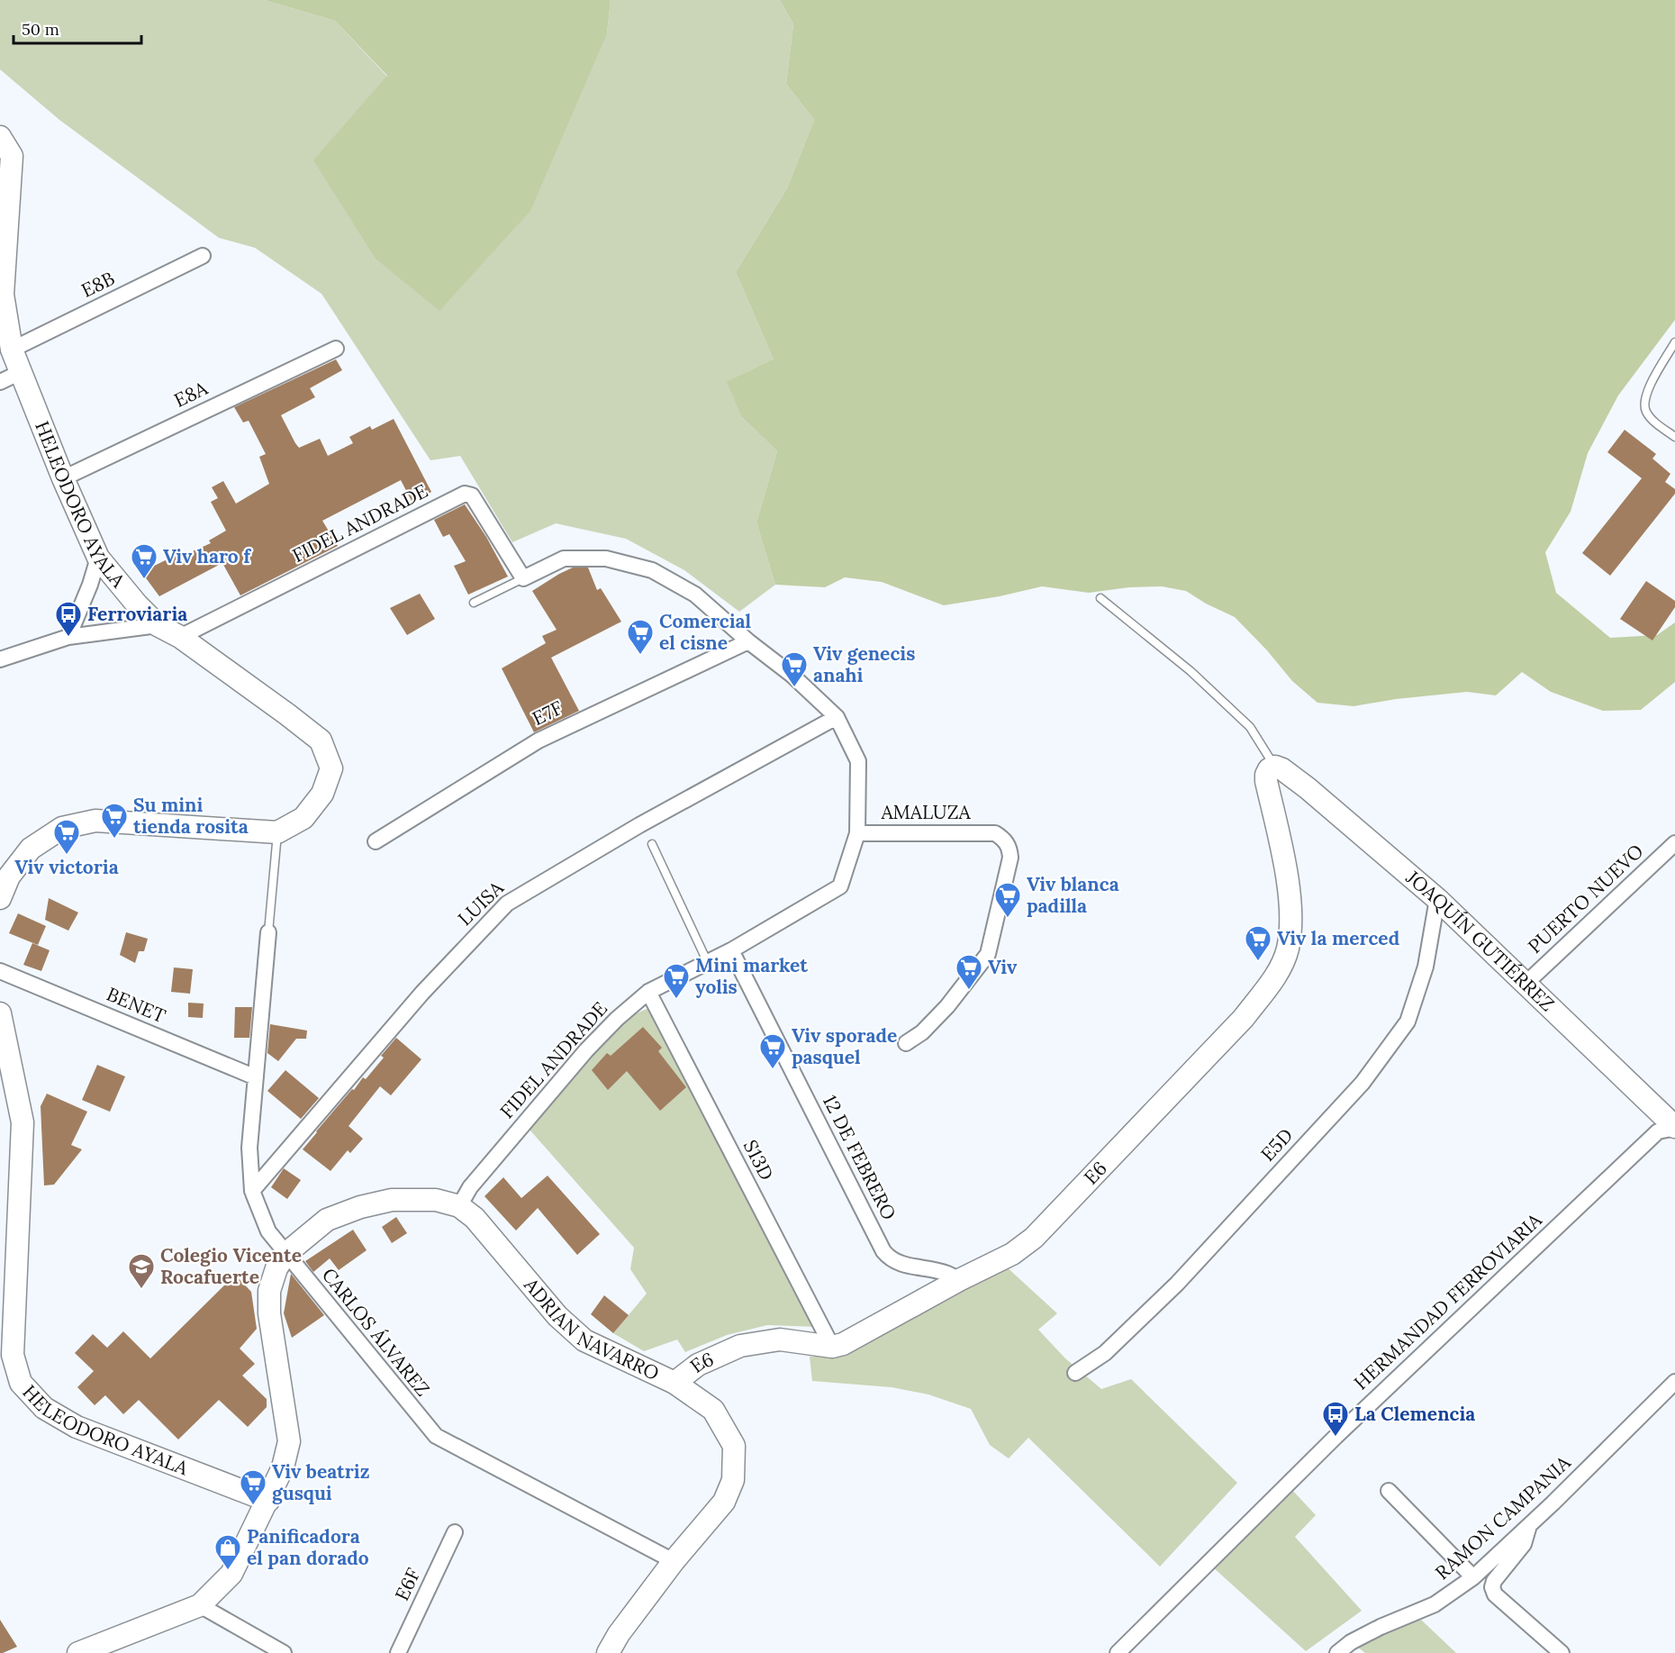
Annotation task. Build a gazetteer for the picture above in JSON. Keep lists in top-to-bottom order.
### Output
{
  "streets": {
    "street": [
      "E8B",
      "E8A",
      "HELEODORO AYALA",
      "FIDEL ANDRADE",
      "E7F",
      "AMALUZA",
      "PUERTO NUEVO",
      "LUISA",
      "JOAQUÍN GUTIÉRREZ",
      "BENET",
      "E5D",
      "12 DE FEBRERO",
      "S13D",
      "E6",
      "HERMANDAD FERROVIARIA",
      "ADRIAN NAVARRO",
      "CARLOS ÁLVAREZ",
      "RAMON CAMPANIA",
      "E6F"
    ]
  },
  "crossings": [
    ["E8B", "HELEODORO AYALA"],
    ["E8A", "HELEODORO AYALA"],
    ["HELEODORO AYALA", "FIDEL ANDRADE"],
    ["HELEODORO AYALA", "CARLOS ÁLVAREZ"],
    ["FIDEL ANDRADE", "E7F"],
    ["FIDEL ANDRADE", "AMALUZA"],
    ["FIDEL ANDRADE", "LUISA"],
    ["FIDEL ANDRADE", "12 DE FEBRERO"],
    ["FIDEL ANDRADE", "S13D"],
    ["FIDEL ANDRADE", "ADRIAN NAVARRO"],
    ["PUERTO NUEVO", "JOAQUÍN GUTIÉRREZ"],
    ["LUISA", "CARLOS ÁLVAREZ"],
    ["JOAQUÍN GUTIÉRREZ", "E5D"],
    ["JOAQUÍN GUTIÉRREZ", "E6"],
    ["JOAQUÍN GUTIÉRREZ", "HERMANDAD FERROVIARIA"],
    ["BENET", "CARLOS ÁLVAREZ"],
    ["12 DE FEBRERO", "E6"],
    ["S13D", "E6"],
    ["E6", "ADRIAN NAVARRO"],
    ["ADRIAN NAVARRO", "CARLOS ÁLVAREZ"]
  ],
  "places": {
    "supermarket": [
      "Viv haro f",
      "Comercial el cisne",
      "Viv genecis anahi",
      "Su mini tienda rosita",
      "Viv victoria",
      "Viv blanca padilla",
      "Viv la merced",
      "Viv",
      "Mini market yolis",
      "Viv sporade pasquel",
      "Viv beatriz gusqui"
    ],
    "bus stop": ["Ferroviaria", "La Clemencia"],
    "school or university": ["Colegio Vicente Rocafuerte"],
    "shop": ["Panificadora el pan dorado"]
  },
  "scale_bar": "50 m"
}
